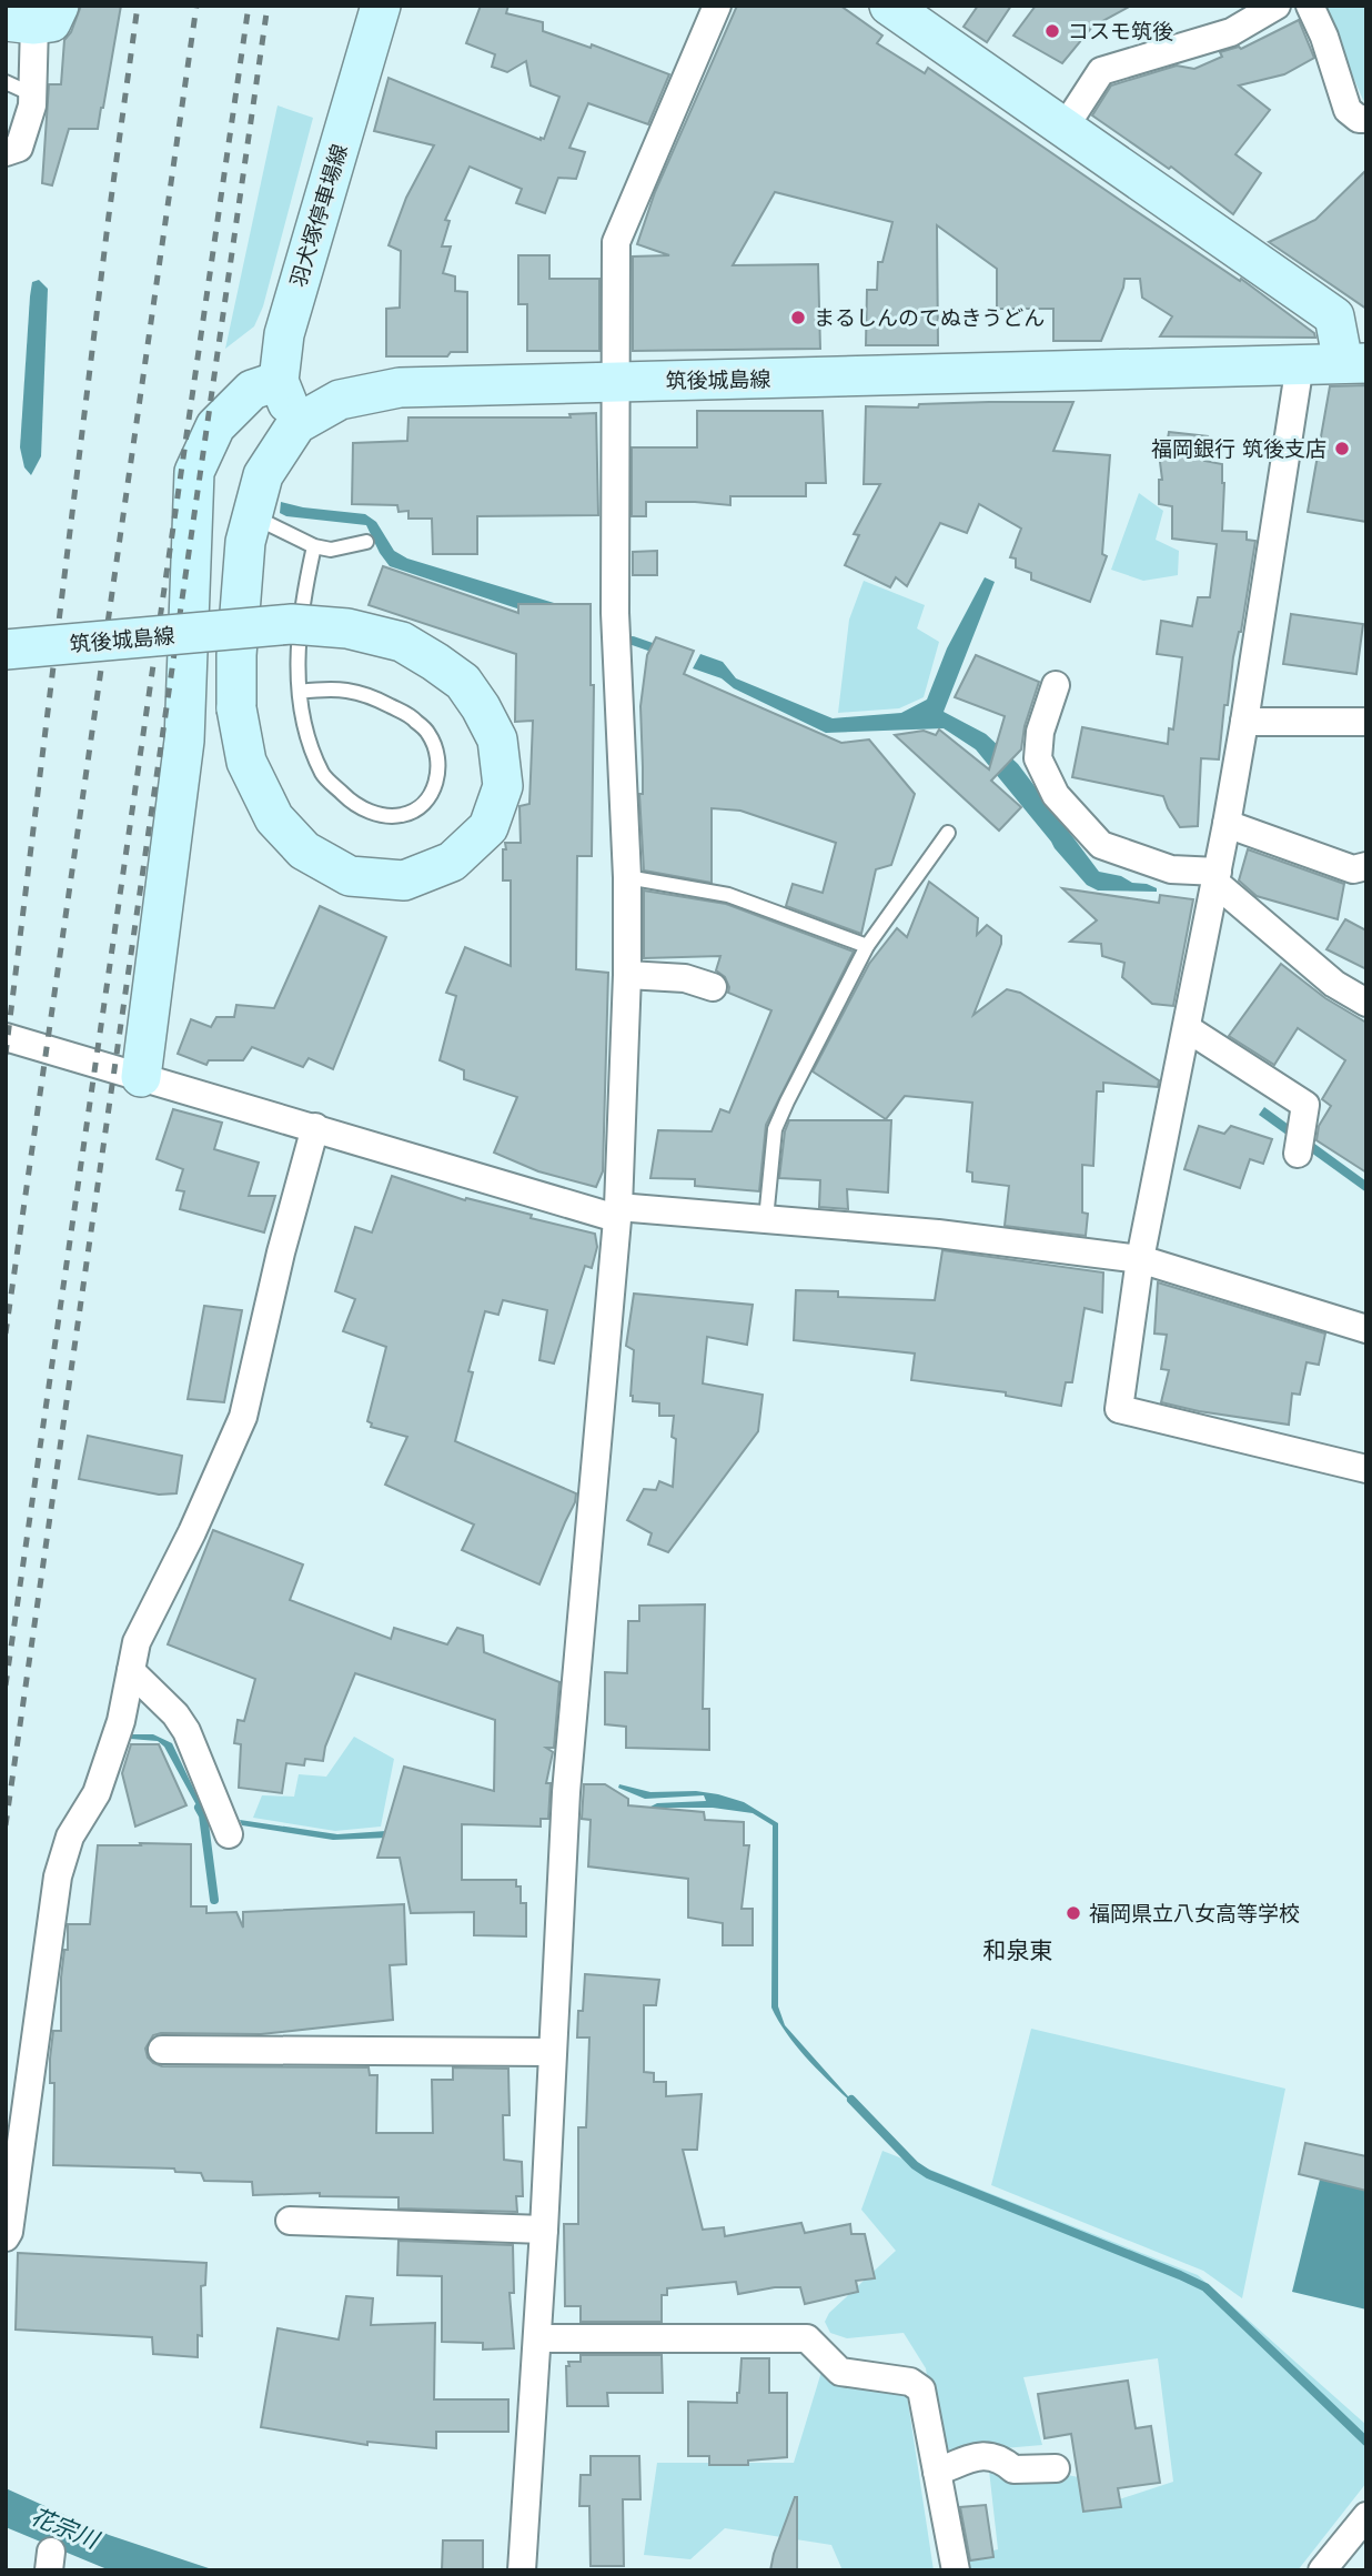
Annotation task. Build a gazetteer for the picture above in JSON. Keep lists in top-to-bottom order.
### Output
{
  "streets": {
    "main road": ["羽犬塚停車場線", "筑後城島線"]
  },
  "crossings": [
    ["羽犬塚停車場線", "筑後城島線"]
  ],
  "districts": ["和泉東"],
  "water": ["花宗川"],
  "places": [
    "コスモ筑後",
    "まるしんのてぬきうどん",
    "福岡銀行 筑後支店",
    "福岡県立八女高等学校"
  ]
}
